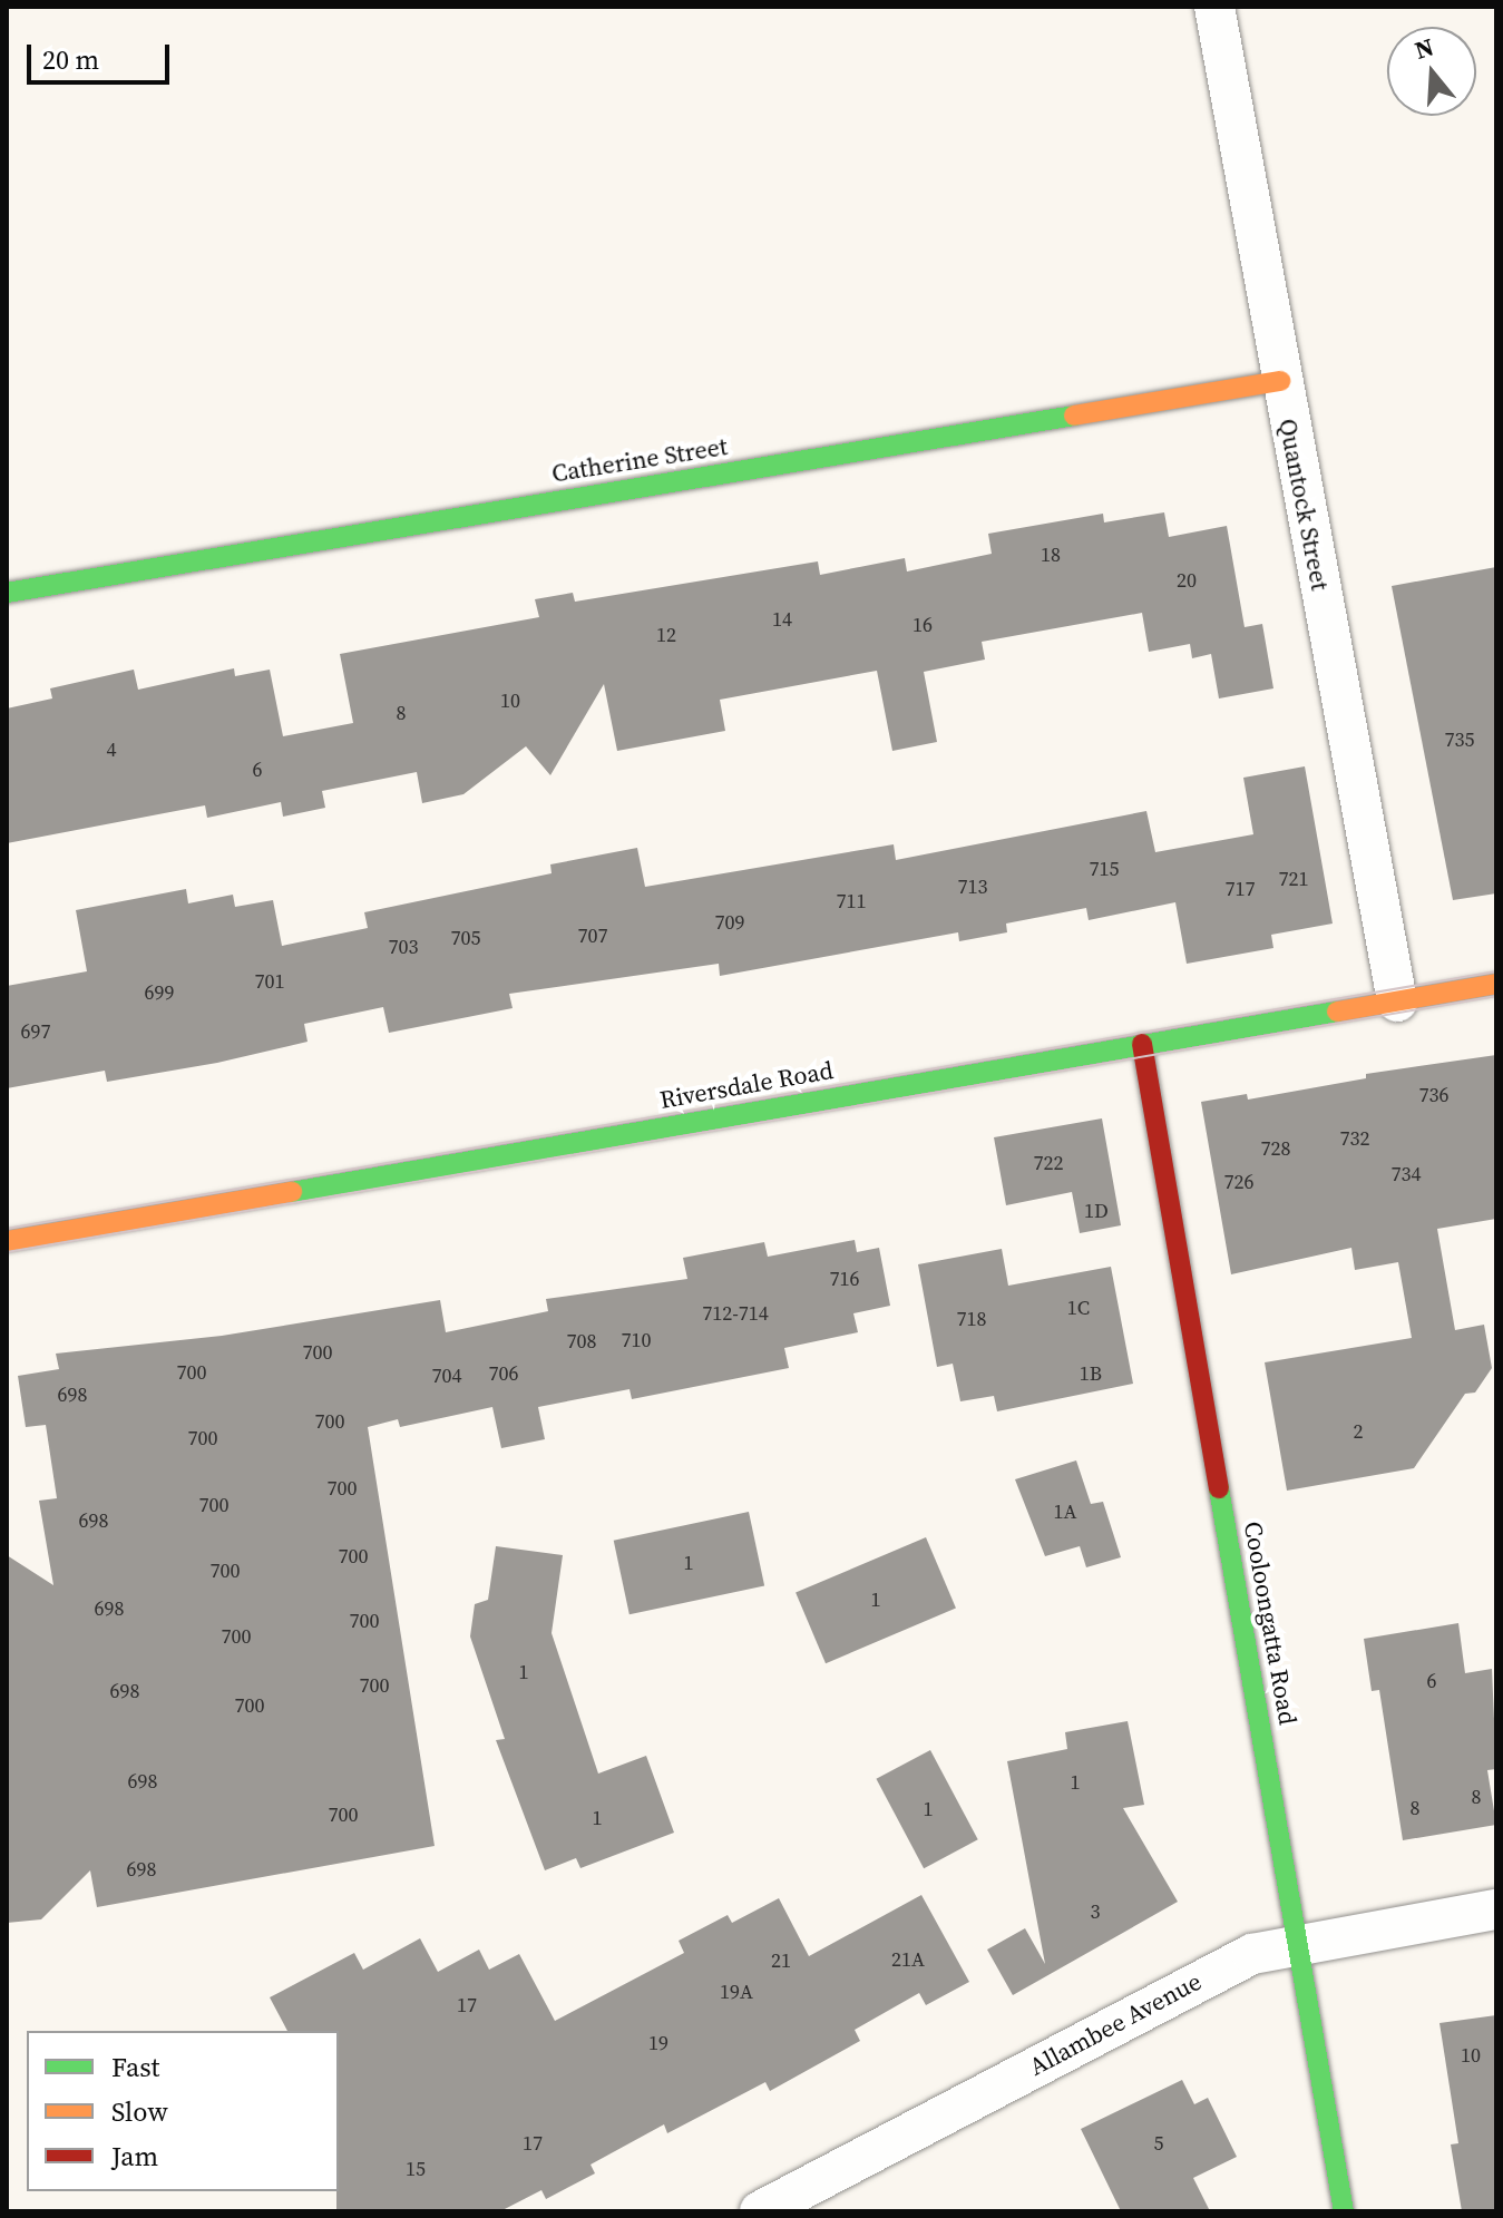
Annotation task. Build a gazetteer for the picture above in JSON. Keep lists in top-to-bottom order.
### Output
{
  "streets": {
    "street": [
      "Catherine Street",
      "Quantock Street",
      "Riversdale Road",
      "Cooloongatta Road",
      "Allambee Avenue"
    ]
  },
  "crossings": [
    ["Catherine Street", "Quantock Street"],
    ["Quantock Street", "Riversdale Road"],
    ["Riversdale Road", "Cooloongatta Road"],
    ["Cooloongatta Road", "Allambee Avenue"]
  ],
  "house_numbers": [
    "18",
    "20",
    "14",
    "16",
    "12",
    "10",
    "8",
    "735",
    "4",
    "6",
    "715",
    "721",
    "713",
    "717",
    "711",
    "709",
    "707",
    "705",
    "703",
    "701",
    "699",
    "697",
    "736",
    "732",
    "728",
    "722",
    "734",
    "726",
    "1D",
    "716",
    "1C",
    "712-714",
    "718",
    "710",
    "708",
    "700",
    "700",
    "706",
    "1B",
    "704",
    "698",
    "700",
    "2",
    "700",
    "700",
    "700",
    "1A",
    "698",
    "700",
    "1",
    "700",
    "1",
    "698",
    "700",
    "700",
    "1",
    "6",
    "700",
    "698",
    "700",
    "698",
    "1",
    "8",
    "8",
    "1",
    "700",
    "1",
    "698",
    "3",
    "21A",
    "21",
    "19A",
    "17",
    "19",
    "10",
    "17",
    "5",
    "15"
  ],
  "legend": ["Fast", "Slow", "Jam"],
  "scale_bar": "20 m",
  "north": "top"
}
